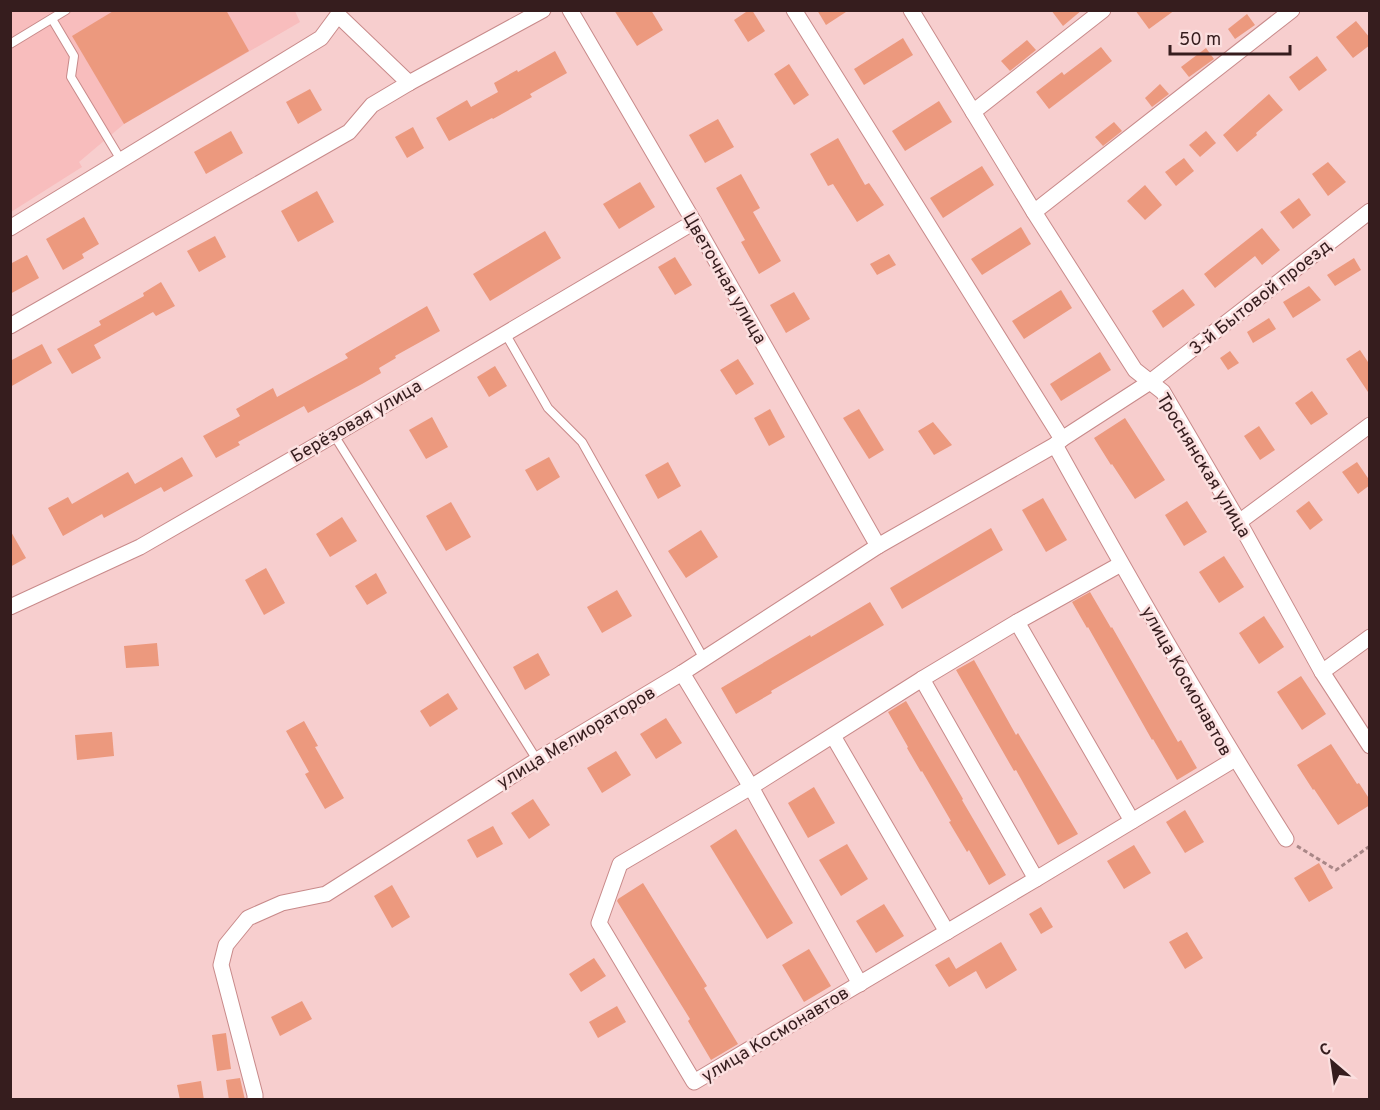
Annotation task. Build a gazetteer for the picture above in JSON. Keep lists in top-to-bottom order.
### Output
{
  "streets": {
    "street": [
      "Цветочная улица",
      "3-й Бытовой проезд",
      "Берёзовая улица",
      "Троснянская улица",
      "улица Космонавтов",
      "улица Мелиораторов"
    ]
  },
  "crossings": [
    ["Цветочная улица", "Берёзовая улица"],
    ["Цветочная улица", "улица Мелиораторов"],
    ["3-й Бытовой проезд", "Троснянская улица"],
    ["3-й Бытовой проезд", "улица Космонавтов"],
    ["3-й Бытовой проезд", "улица Мелиораторов"],
    ["улица Космонавтов", "улица Мелиораторов"]
  ],
  "scale_bar": "50 m",
  "north": "top left"
}
